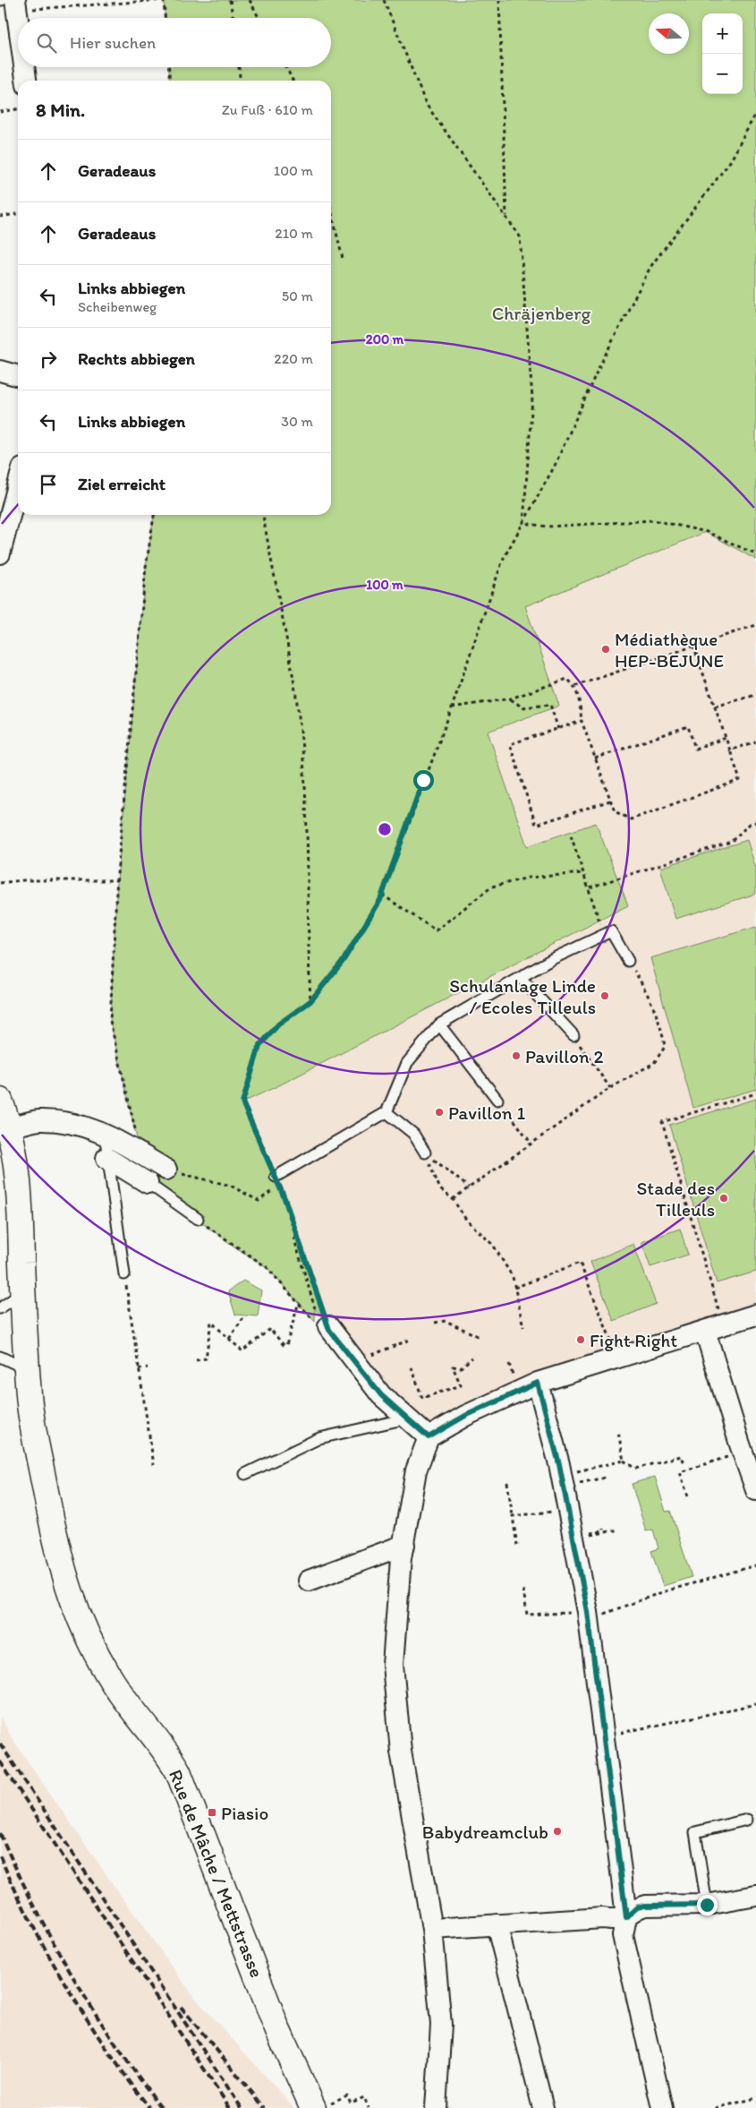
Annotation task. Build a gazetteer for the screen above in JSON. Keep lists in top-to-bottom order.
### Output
{
  "streets": {
    "main road": ["Rue de Mâche / Mettstrasse"]
  },
  "parks": ["Chräjenberg"],
  "places": {
    "other": [
      "Médiathèque HEP-BEJUNE",
      "Schulanlage Linde / Ecoles Tilleuls",
      "Pavillon 2",
      "Pavillon 1",
      "Stade des Tilleuls",
      "Fight Right",
      "Babydreamclub"
    ],
    "transit": ["Piasio"]
  },
  "north": "left",
  "page": {
    "map_buttons": ["+", "−"],
    "search": "Hier suchen",
    "heading": ["8 Min.", "Zu Fuß · 610 m"],
    "list": [
      ["Geradeaus", "100 m"],
      ["Geradeaus", "210 m"],
      ["Links abbiegen", "Scheibenweg", "50 m"],
      ["Rechts abbiegen", "220 m"],
      ["Links abbiegen", "30 m"],
      "Ziel erreicht"
    ]
  },
  "rings": ["200 m", "100 m"]
}
